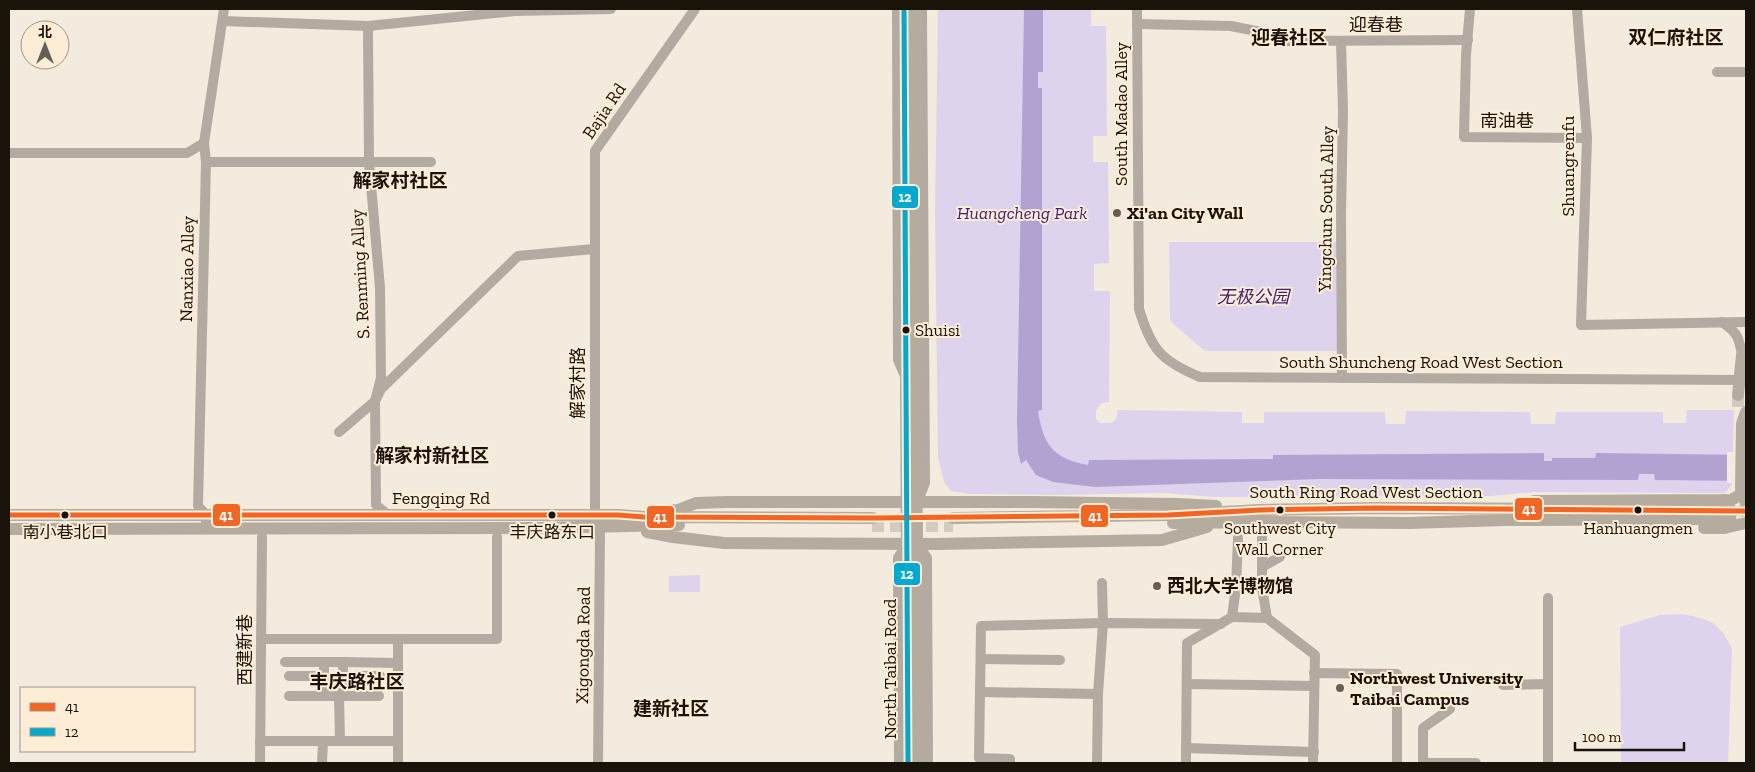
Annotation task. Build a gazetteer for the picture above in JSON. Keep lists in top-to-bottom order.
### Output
{
  "streets": {
    "main road": ["South Ring Road West Section", "Fengqing Rd", "North Taibai Road"],
    "street": [
      "迎春巷",
      "Bajia Rd",
      "South Madao Alley",
      "南油巷",
      "Shuangrenfu",
      "Yingchun South Alley",
      "Nanxiao Alley",
      "S. Renming Alley",
      "South Shuncheng Road West Section",
      "解家村路",
      "Xigongda Road",
      "西建新巷"
    ]
  },
  "crossings": [
    ["迎春巷", "South Madao Alley"],
    ["迎春巷", "南油巷"],
    ["迎春巷", "Yingchun South Alley"],
    ["Bajia Rd", "解家村路"],
    ["South Madao Alley", "South Shuncheng Road West Section"],
    ["南油巷", "Shuangrenfu"],
    ["Yingchun South Alley", "South Shuncheng Road West Section"],
    ["Nanxiao Alley", "Fengqing Rd"],
    ["S. Renming Alley", "Fengqing Rd"],
    ["解家村路", "Fengqing Rd"],
    ["解家村路", "Xigongda Road"],
    ["Fengqing Rd", "Xigongda Road"]
  ],
  "districts": [
    "迎春社区",
    "双仁府社区",
    "解家村社区",
    "解家村新社区",
    "丰庆路社区",
    "建新社区"
  ],
  "parks": ["Huangcheng Park", "无极公园"],
  "places": [
    "Xi'an City Wall",
    "Shuisi",
    "Southwest City Wall Corner",
    "Hanhuangmen",
    "南小巷北口",
    "丰庆路东口",
    "西北大学博物馆",
    "Northwest University Taibai Campus"
  ],
  "lines": ["transit line 12", "transit line 41"],
  "legend": ["41", "12"],
  "scale_bar": "100 m",
  "north": "top"
}
